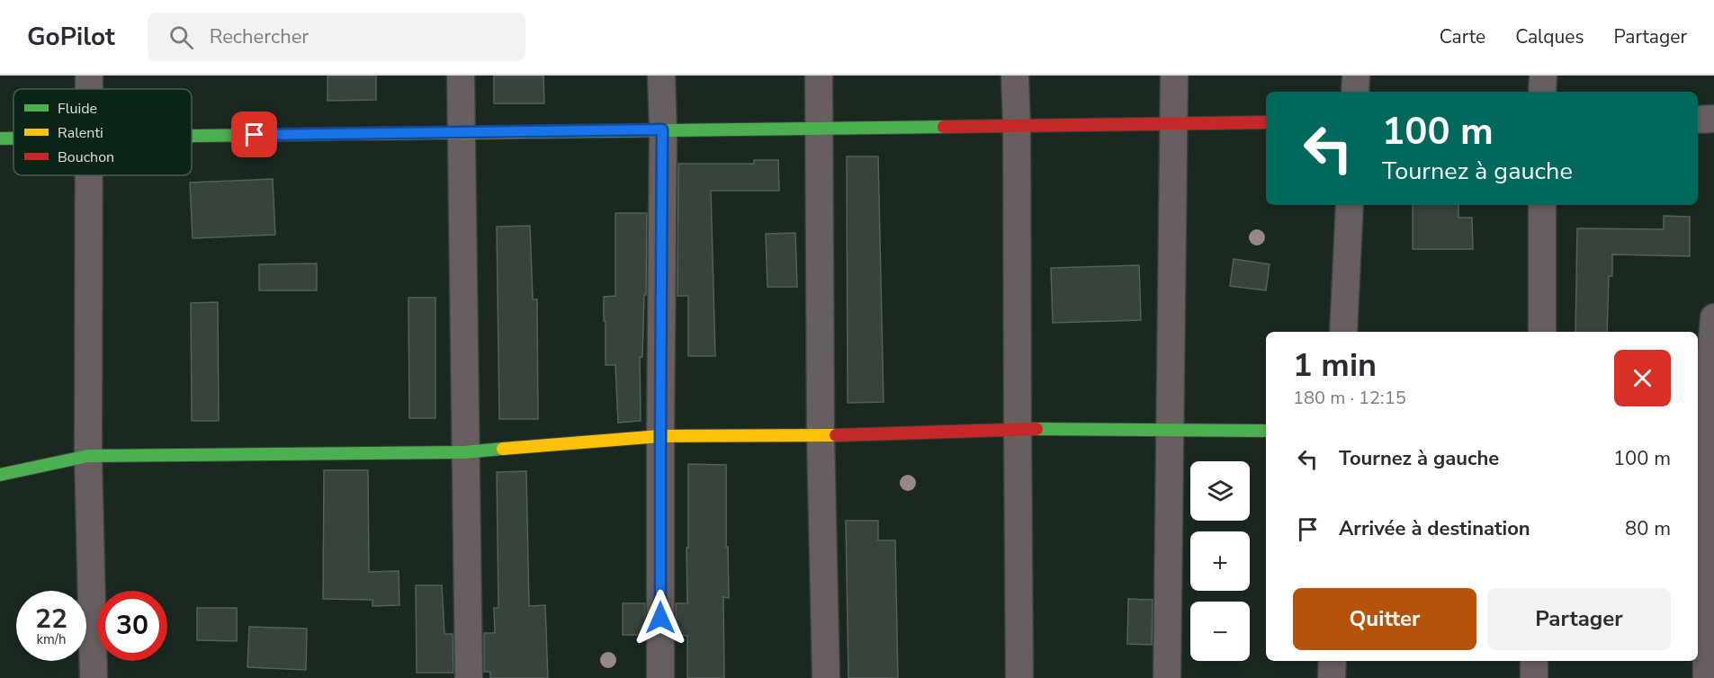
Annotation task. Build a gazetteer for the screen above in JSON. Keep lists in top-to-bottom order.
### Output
{
  "legend": ["Fluide", "Ralenti", "Bouchon"],
  "page": {
    "header": "GoPilot",
    "search": "Rechercher",
    "nav": ["Carte", "Calques", "Partager"],
    "turn": ["100 m", "Tournez à gauche"],
    "heading": ["1 min", "180 m · 12:15"],
    "list": [
      {
        "name": "Tournez à gauche",
        "value": "100 m"
      },
      {
        "name": "Arrivée à destination",
        "value": "80 m"
      }
    ],
    "map_buttons": ["+", "−"],
    "buttons": ["Quitter", "Partager"],
    "speed": "22 km/h",
    "limit": "30"
  }
}
